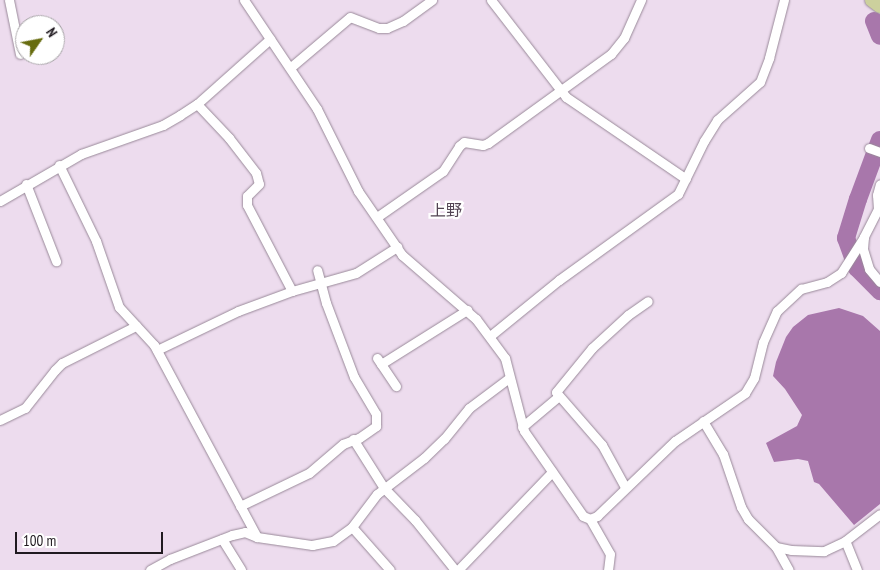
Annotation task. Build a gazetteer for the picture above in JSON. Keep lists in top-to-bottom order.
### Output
{
  "districts": ["上野"],
  "scale_bar": "100 m",
  "north": "top right"
}
